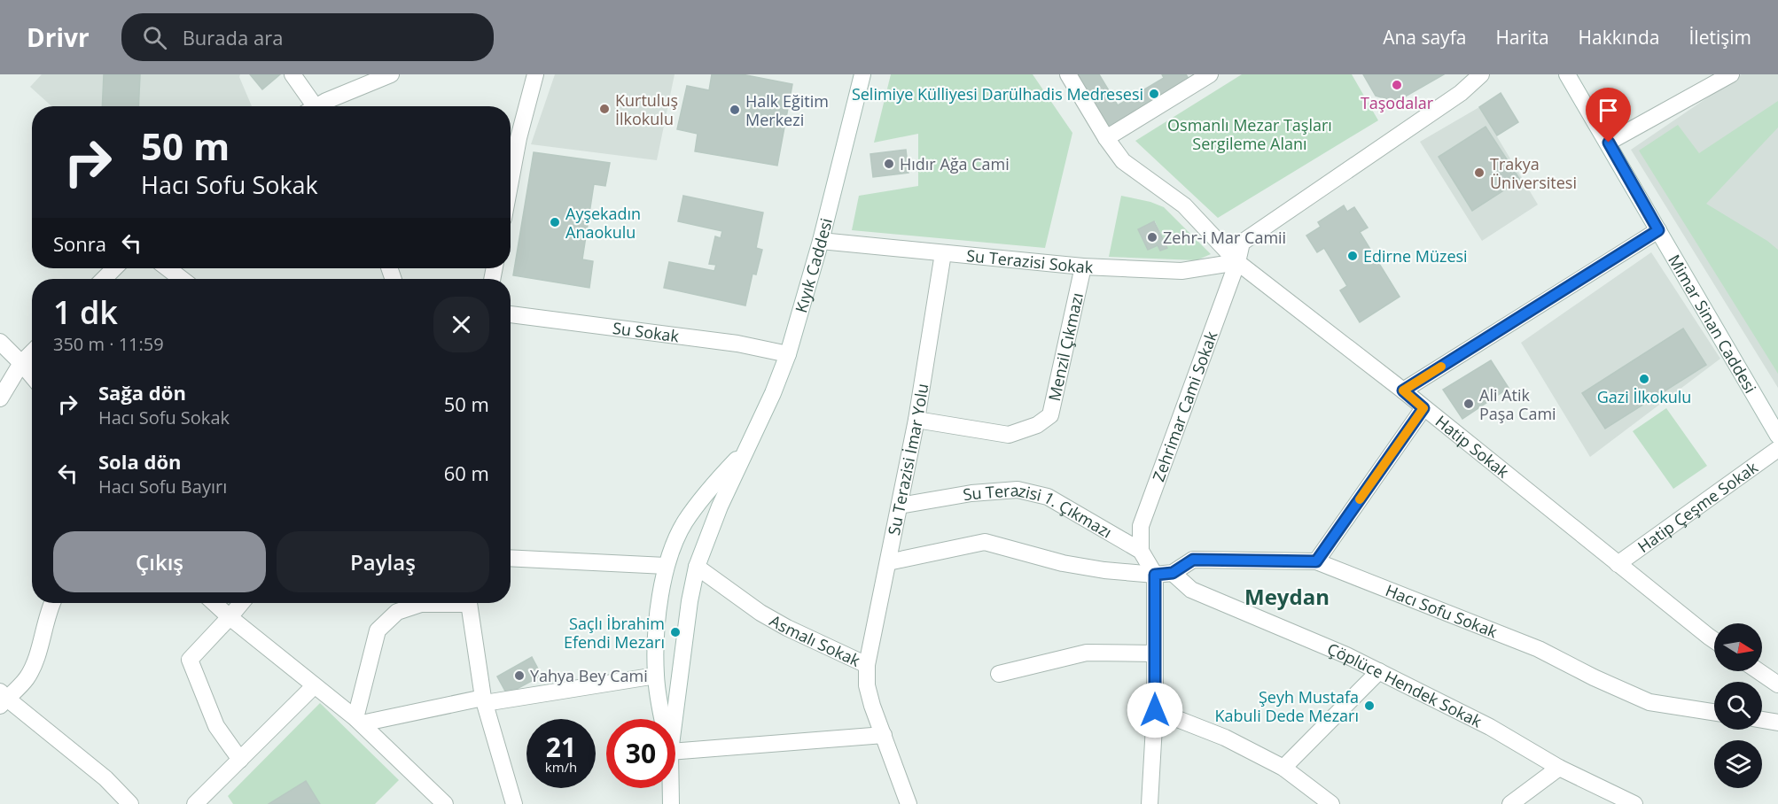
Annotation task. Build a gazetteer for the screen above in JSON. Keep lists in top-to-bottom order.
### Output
{
  "streets": {
    "street": [
      "Su Terazisi Sokak",
      "Kıyık Caddesi",
      "Mimar Sinan Caddesi",
      "Su Sokak",
      "Menzil Çıkmazı",
      "Zehrimar Cami Sokak",
      "Hatip Sokak",
      "Su Terazisi İmar Yolu",
      "Hatip Çeşme Sokak",
      "Su Terazisi 1. Çıkmazı",
      "Hacı Sofu Sokak",
      "Asmalı Sokak",
      "Çöplüce Hendek Sokak"
    ]
  },
  "crossings": [
    ["Su Terazisi Sokak", "Kıyık Caddesi"],
    ["Su Terazisi Sokak", "Menzil Çıkmazı"],
    ["Su Terazisi Sokak", "Zehrimar Cami Sokak"],
    ["Su Terazisi Sokak", "Hatip Sokak"],
    ["Su Terazisi Sokak", "Su Terazisi İmar Yolu"],
    ["Kıyık Caddesi", "Su Sokak"],
    ["Kıyık Caddesi", "Asmalı Sokak"],
    ["Menzil Çıkmazı", "Su Terazisi İmar Yolu"],
    ["Zehrimar Cami Sokak", "Hatip Sokak"],
    ["Zehrimar Cami Sokak", "Su Terazisi 1. Çıkmazı"],
    ["Hatip Sokak", "Hatip Çeşme Sokak"],
    ["Su Terazisi İmar Yolu", "Su Terazisi 1. Çıkmazı"],
    ["Su Terazisi İmar Yolu", "Hacı Sofu Sokak"],
    ["Su Terazisi İmar Yolu", "Asmalı Sokak"],
    ["Su Terazisi 1. Çıkmazı", "Hacı Sofu Sokak"],
    ["Hacı Sofu Sokak", "Çöplüce Hendek Sokak"]
  ],
  "districts": ["Meydan"],
  "parks": ["Osmanlı Mezar Taşları Sergileme Alanı"],
  "places": [
    "Taşodalar",
    "Selimiye Külliyesi Darülhadis Medresesi",
    "Kurtuluş İlkokulu",
    "Halk Eğitim Merkezi",
    "Hıdır Ağa Cami",
    "Trakya Üniversitesi",
    "Ayşekadın Anaokulu",
    "Zehr-i Mar Camii",
    "Edirne Müzesi",
    "Gazi İlkokulu",
    "Ali Atik Paşa Cami",
    "Saçlı İbrahim Efendi Mezarı",
    "Yahya Bey Cami",
    "Şeyh Mustafa Kabuli Dede Mezarı"
  ],
  "north": "right",
  "page": {
    "header": "Drivr",
    "search": "Burada ara",
    "nav": [
      "Ana sayfa",
      "Harita",
      "Hakkında",
      "İletişim"
    ],
    "turn": ["50 m", "Hacı Sofu Sokak"],
    "then": "Sonra",
    "heading": ["1 dk", "350 m · 11:59"],
    "list": [
      {
        "name": "Sağa dön",
        "note": "Hacı Sofu Sokak",
        "value": "50 m"
      },
      {
        "name": "Sola dön",
        "note": "Hacı Sofu Bayırı",
        "value": "60 m"
      }
    ],
    "buttons": ["Çıkış", "Paylaş"],
    "speed": "21 km/h",
    "limit": "30"
  }
}
